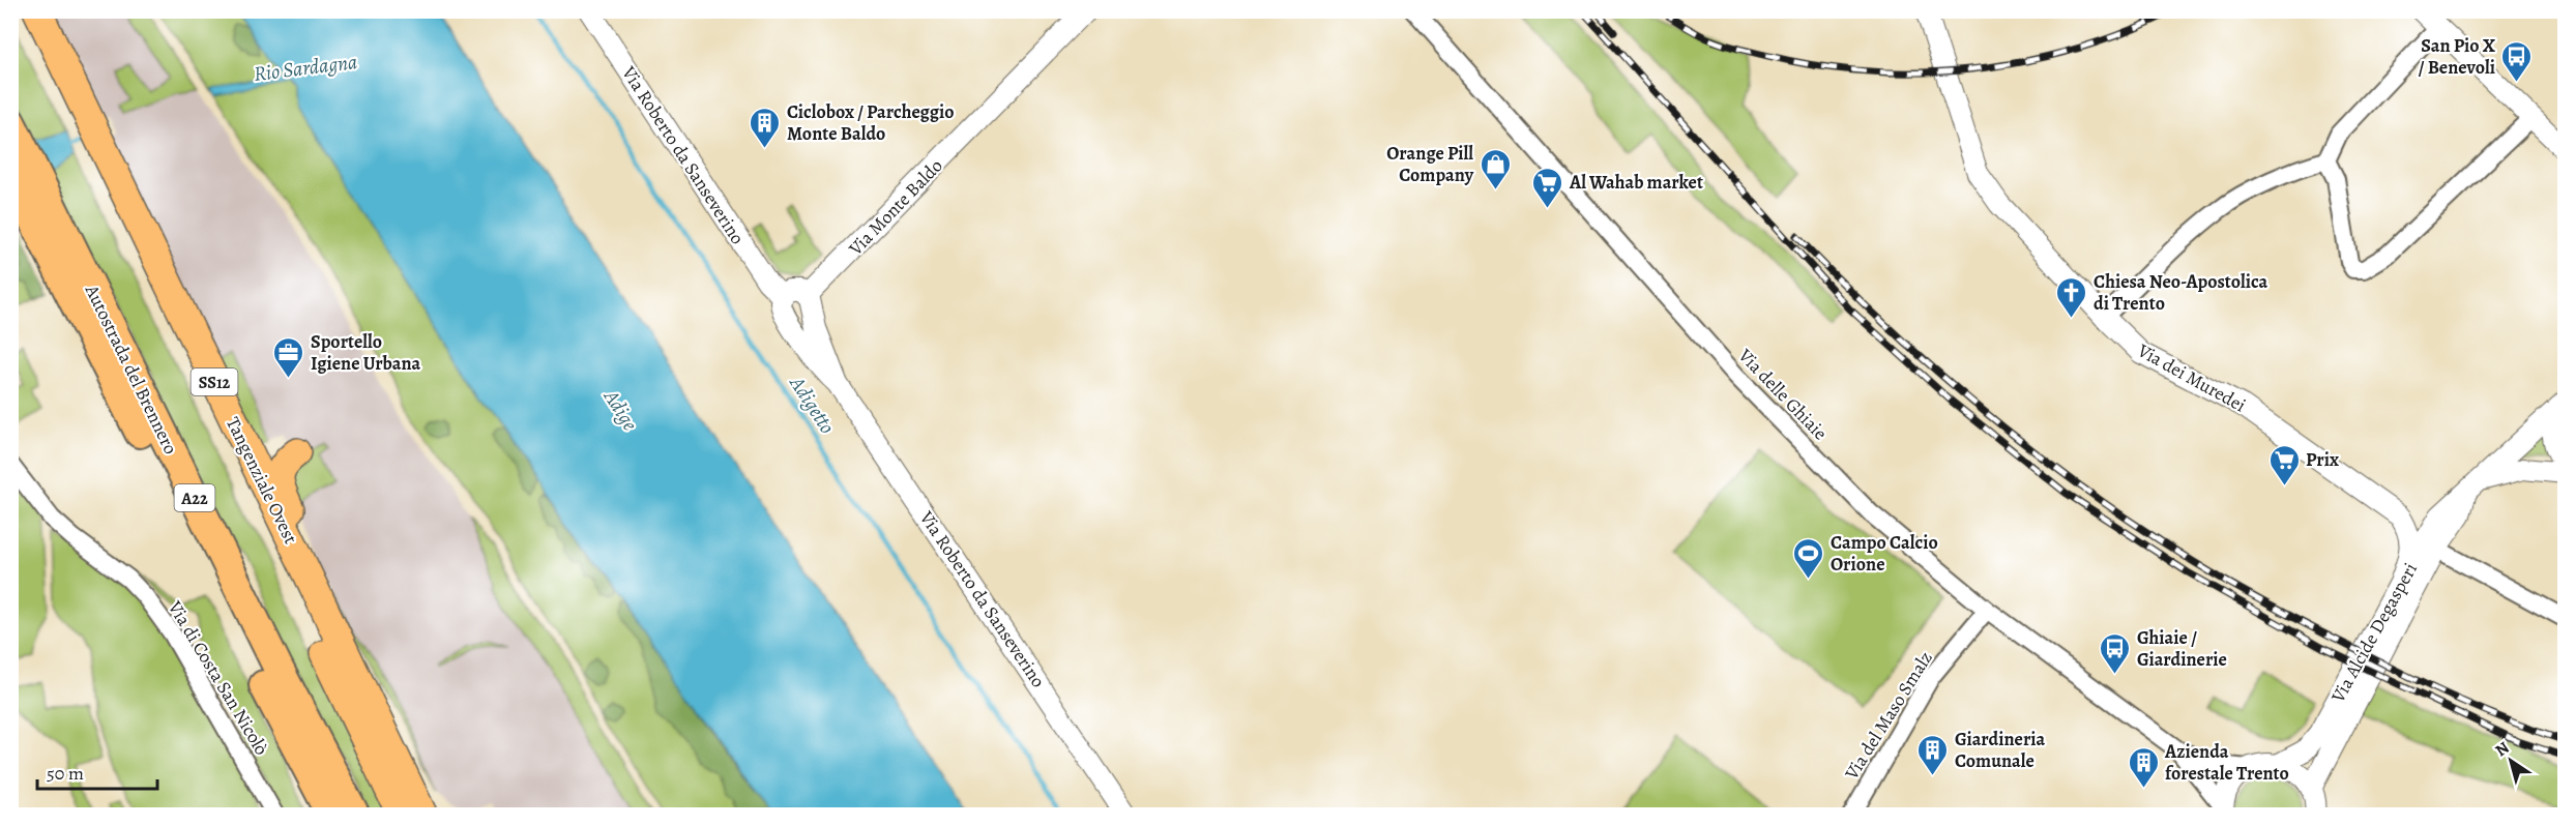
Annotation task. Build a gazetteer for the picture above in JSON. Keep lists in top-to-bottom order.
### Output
{
  "streets": {
    "highway": [
      "Autostrada del Brennero",
      "SS12",
      "Tangenziale Ovest",
      "A22"
    ],
    "street": [
      "Via Roberto da Sanseverino",
      "Via Monte Baldo",
      "Via dei Muredei",
      "Via delle Ghiaie",
      "Via Alcide Degasperi",
      "Via di Costa San Nicolò",
      "Via del Maso Smalz"
    ]
  },
  "crossings": [
    ["Via Roberto da Sanseverino", "Via Monte Baldo"],
    ["Via dei Muredei", "Via Alcide Degasperi"],
    ["Via delle Ghiaie", "Via del Maso Smalz"]
  ],
  "water": ["Rio Sardagna", "Adigetto", "Adige"],
  "places": {
    "bus stop": ["San Pio X / Benevoli", "Ghiaie / Giardinerie"],
    "building": ["Ciclobox / Parcheggio Monte Baldo", "Giardineria Comunale", "Azienda forestale Trento"],
    "shop": ["Orange Pill Company"],
    "supermarket": ["Al Wahab market", "Prix"],
    "church": ["Chiesa Neo-Apostolica di Trento"],
    "office": ["Sportello Igiene Urbana"],
    "sports": ["Campo Calcio Orione"]
  },
  "scale_bar": "50 m",
  "north": "top left"
}
